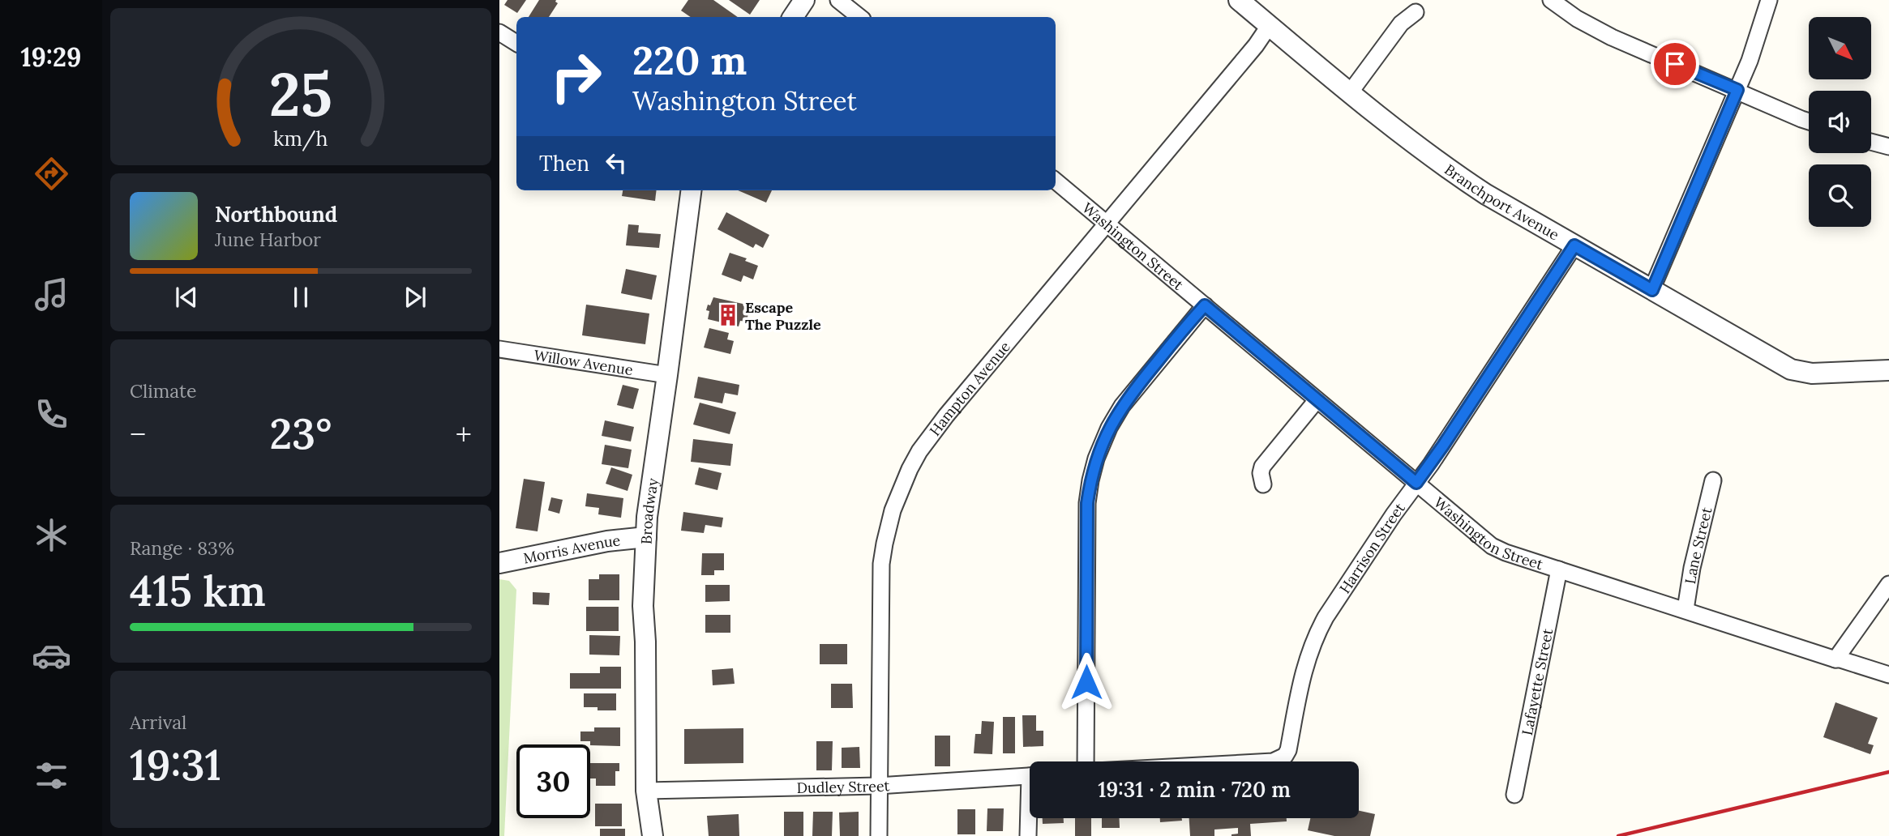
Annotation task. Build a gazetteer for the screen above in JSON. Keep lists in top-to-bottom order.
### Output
{
  "streets": {
    "street": [
      "Branchport Avenue",
      "Washington Street",
      "Willow Avenue",
      "Hampton Avenue",
      "Broadway",
      "Lane Street",
      "Harrison Street",
      "Morris Avenue",
      "Lafayette Street",
      "Dudley Street"
    ]
  },
  "crossings": [
    ["Branchport Avenue", "Hampton Avenue"],
    ["Branchport Avenue", "Harrison Street"],
    ["Washington Street", "Hampton Avenue"],
    ["Washington Street", "Lane Street"],
    ["Washington Street", "Harrison Street"],
    ["Washington Street", "Lafayette Street"],
    ["Willow Avenue", "Broadway"],
    ["Hampton Avenue", "Dudley Street"],
    ["Broadway", "Morris Avenue"],
    ["Broadway", "Dudley Street"]
  ],
  "places": {
    "building": ["Escape The Puzzle"]
  },
  "north": "bottom right",
  "page": {
    "tabs": "19:29",
    "turn": ["220 m", "Washington Street"],
    "then": "Then",
    "song": ["Northbound", "June Harbor"],
    "tile": [
      "Climate",
      ["Range · 83%", "415 km"],
      ["Arrival", "19:31"]
    ],
    "heat": ["−", "23°", "+"],
    "limit": "30",
    "trip": "19:31 · 2 min · 720 m",
    "gauge": ["25", "km/h"]
  }
}
